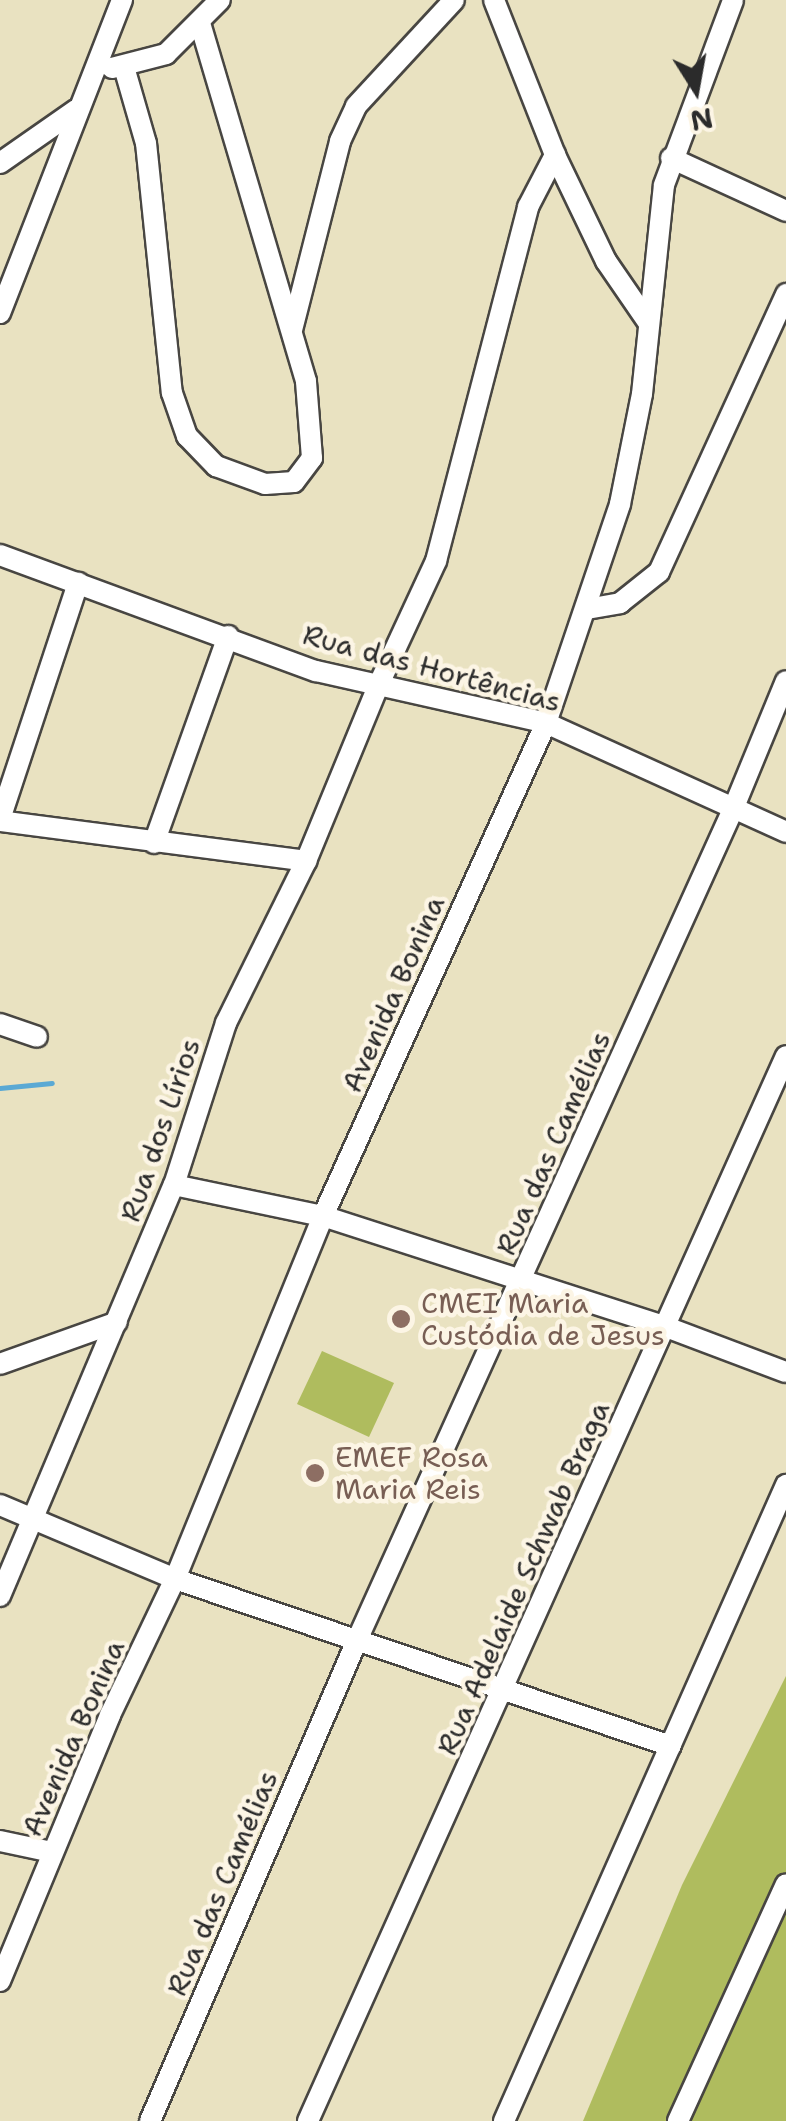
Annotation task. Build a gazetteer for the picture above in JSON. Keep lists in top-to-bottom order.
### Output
{
  "streets": {
    "street": [
      "Rua das Hortências",
      "Avenida Bonina",
      "Rua dos Lírios",
      "Rua das Camélias",
      "Rua Adelaide Schwab Braga"
    ]
  },
  "crossings": [
    ["Rua das Hortências", "Avenida Bonina"],
    ["Rua das Hortências", "Rua dos Lírios"],
    ["Rua das Hortências", "Rua das Camélias"]
  ],
  "places": ["CMEI Maria Custódia de Jesus", "EMEF Rosa Maria Reis"],
  "north": "bottom"
}
